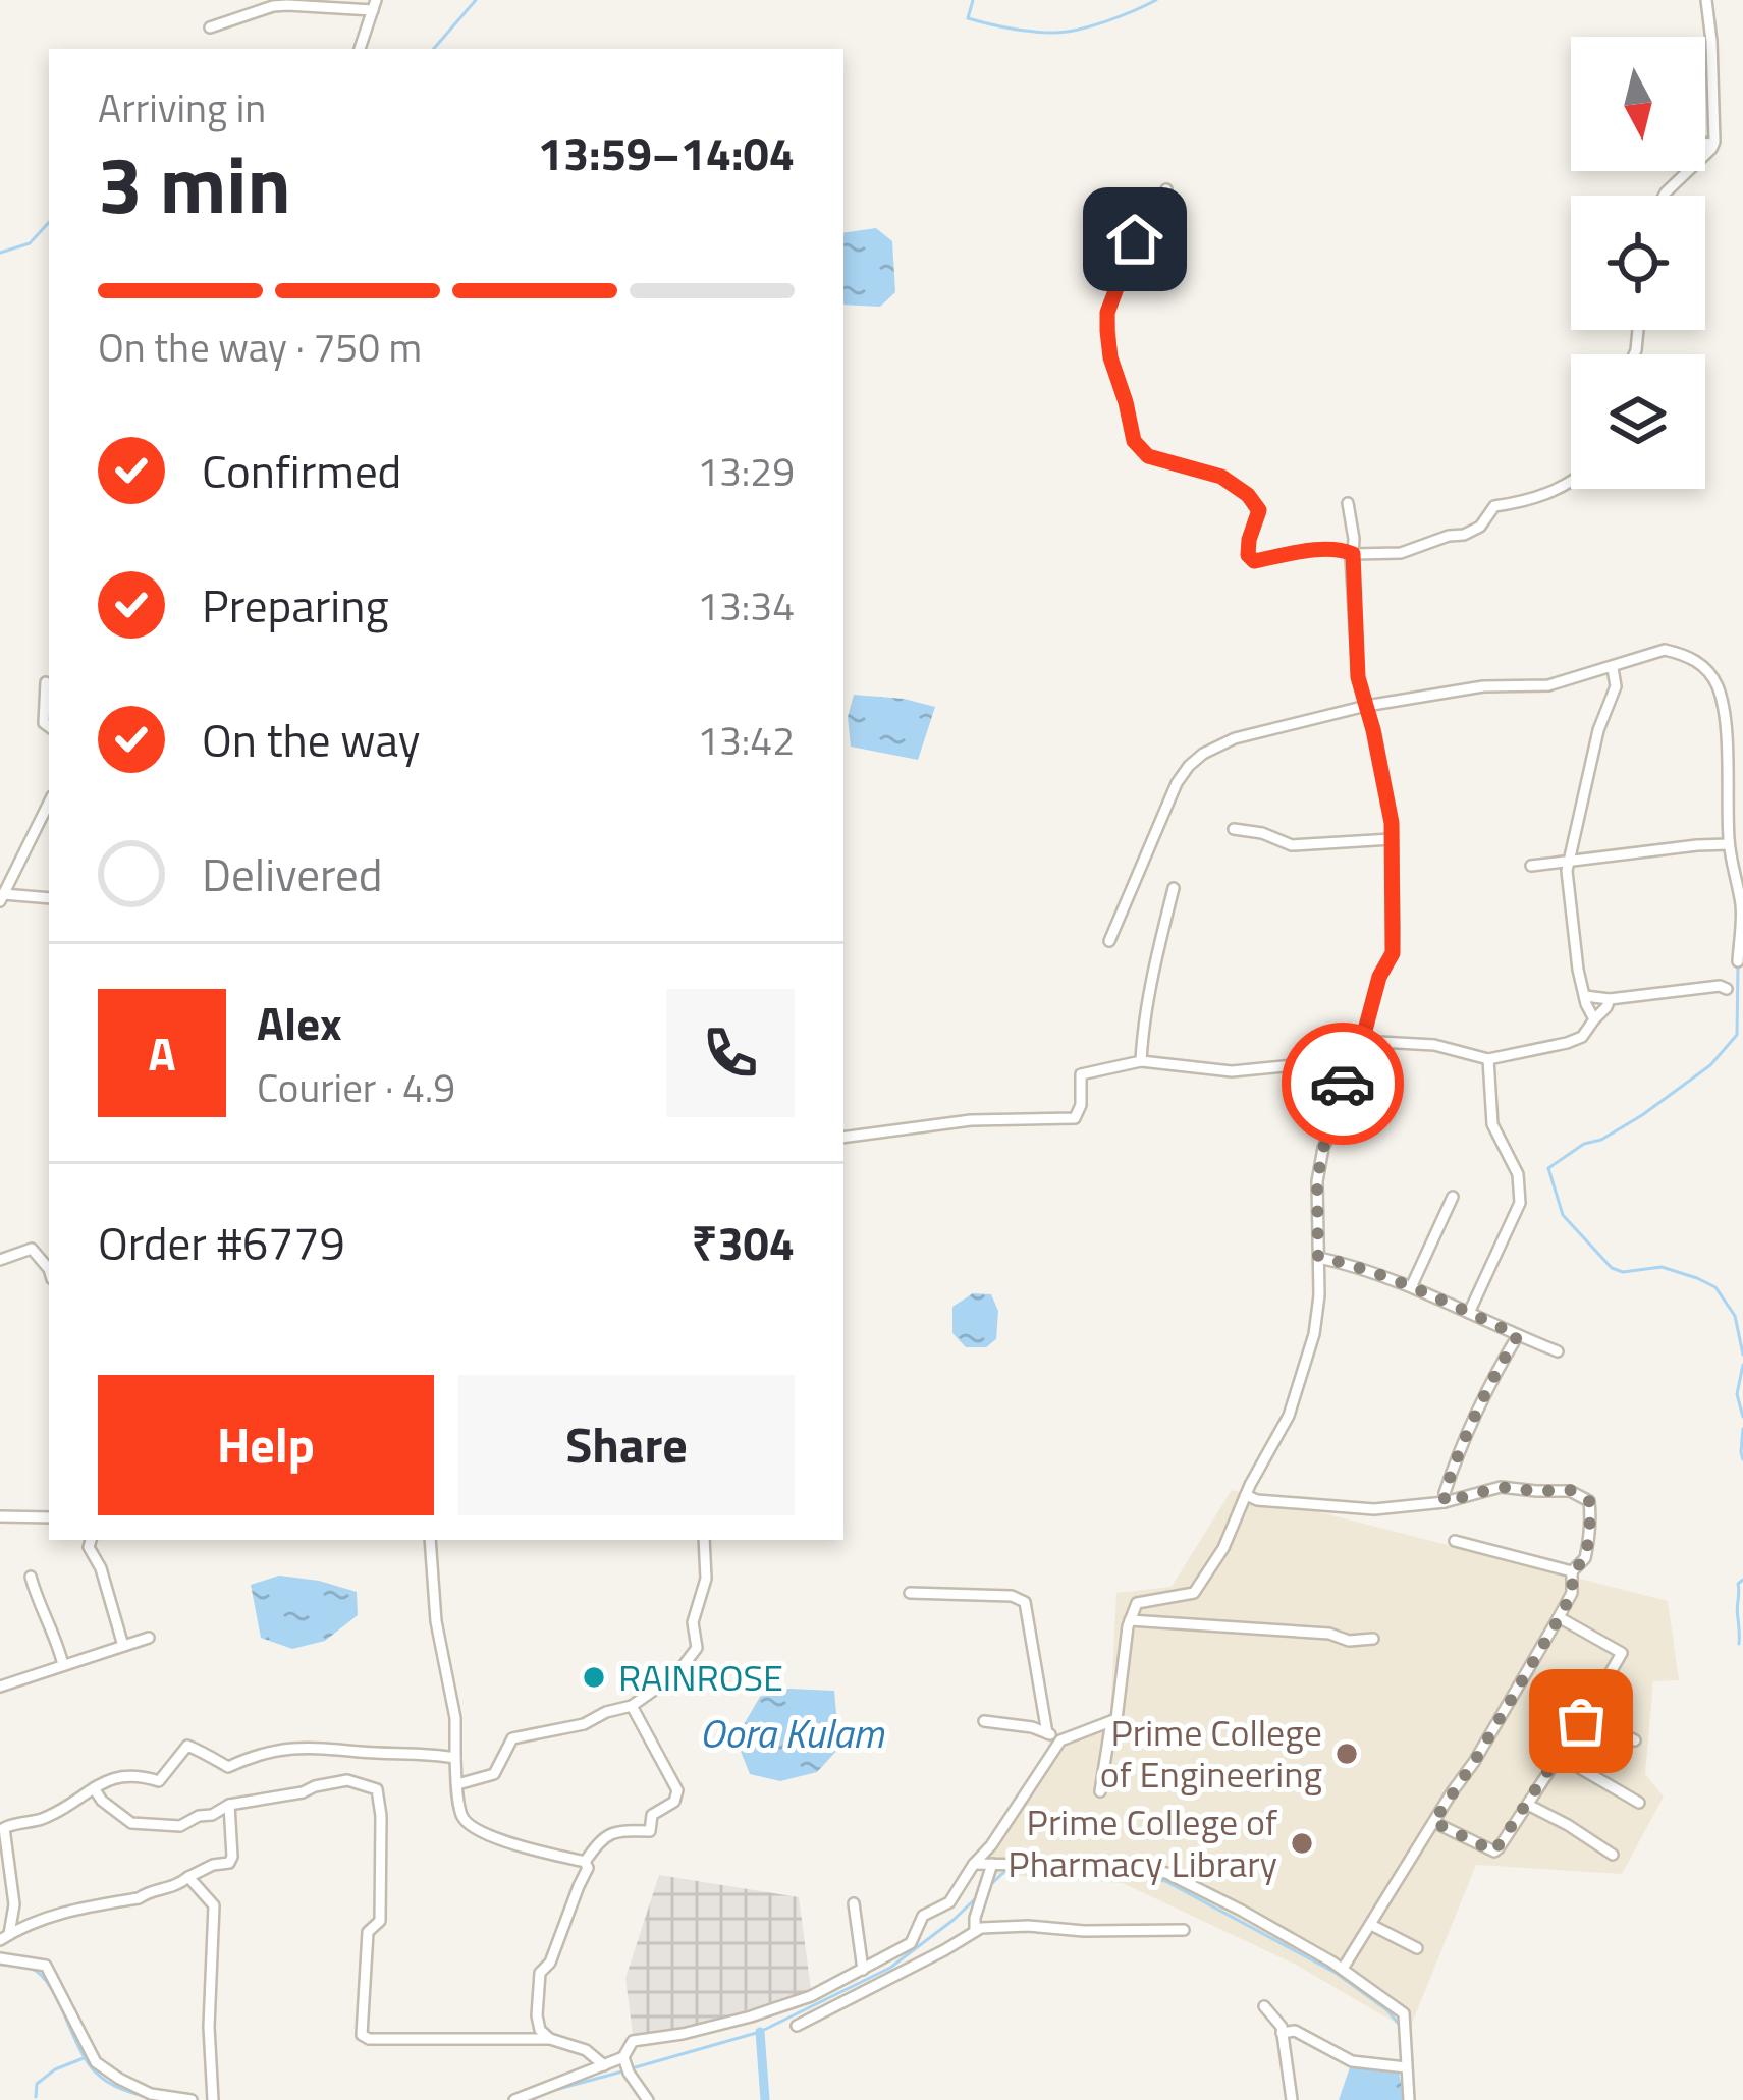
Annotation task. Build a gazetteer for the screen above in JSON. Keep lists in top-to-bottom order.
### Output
{
  "water": ["Oora Kulam"],
  "places": ["RAINROSE", "Prime College of Engineering", "Prime College of Pharmacy Library"],
  "north": "bottom",
  "page": {
    "heading": ["3 min", "Arriving in", "13:59–14:04"],
    "panel": [
      "Alex",
      "Courier · 4.9",
      "Order #6779",
      "₹304"
    ],
    "bar": "On the way · 750 m",
    "list": [
      ["Confirmed", "13:29"],
      ["Preparing", "13:34"],
      ["On the way", "13:42"],
      "Delivered"
    ],
    "round": "A",
    "buttons": ["Help", "Share"]
  }
}
